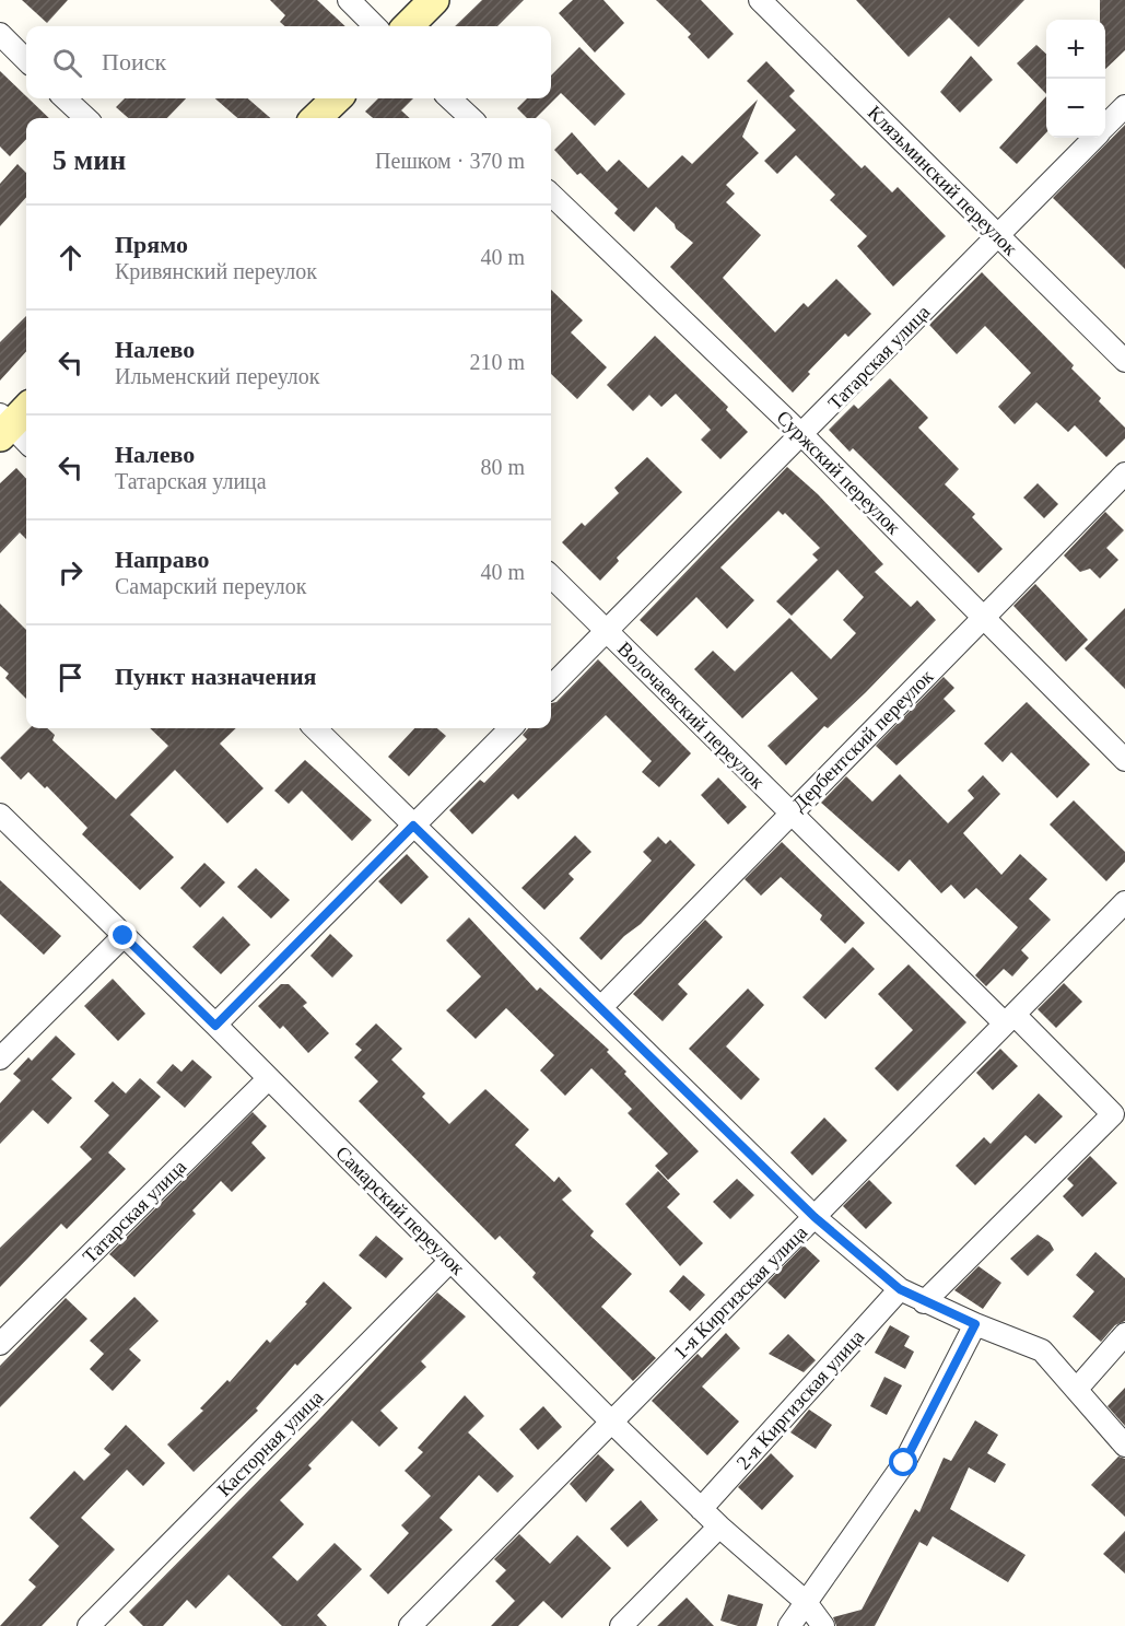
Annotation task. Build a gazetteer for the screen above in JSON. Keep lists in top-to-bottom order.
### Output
{
  "streets": {
    "street": [
      "Клязьминский переулок",
      "Татарская улица",
      "Суржский переулок",
      "Волочаевский переулок",
      "Дербентский переулок",
      "Самарский переулок",
      "1-я Киргизская улица",
      "2-я Киргизская улица",
      "Касторная улица"
    ]
  },
  "crossings": [
    ["Клязьминский переулок", "Татарская улица"],
    ["Татарская улица", "Суржский переулок"],
    ["Татарская улица", "Волочаевский переулок"],
    ["Татарская улица", "Самарский переулок"],
    ["Суржский переулок", "Дербентский переулок"],
    ["Волочаевский переулок", "Дербентский переулок"],
    ["Волочаевский переулок", "1-я Киргизская улица"],
    ["Самарский переулок", "1-я Киргизская улица"],
    ["Самарский переулок", "2-я Киргизская улица"],
    ["Самарский переулок", "Касторная улица"]
  ],
  "page": {
    "map_buttons": ["+", "−"],
    "search": "Поиск",
    "heading": ["5 мин", "Пешком · 370 m"],
    "list": [
      ["Прямо", "Кривянский переулок", "40 m"],
      ["Налево", "Ильменский переулок", "210 m"],
      ["Налево", "Татарская улица", "80 m"],
      ["Направо", "Самарский переулок", "40 m"],
      "Пункт назначения"
    ]
  }
}
